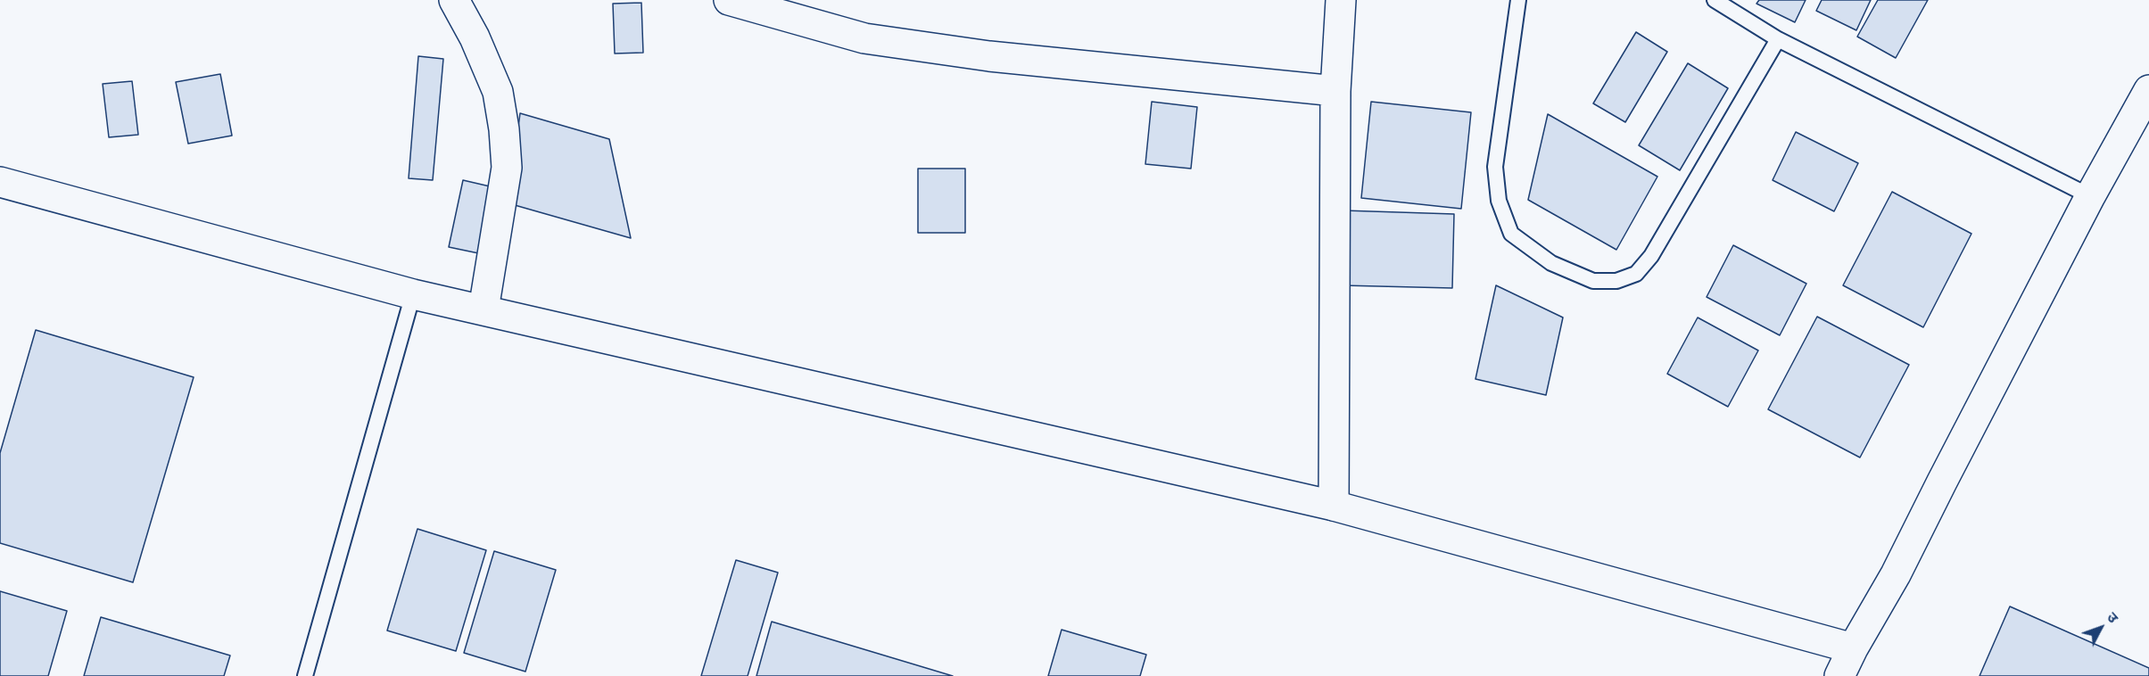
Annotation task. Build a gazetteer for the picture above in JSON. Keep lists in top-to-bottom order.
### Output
{
  "north": "top right"
}
